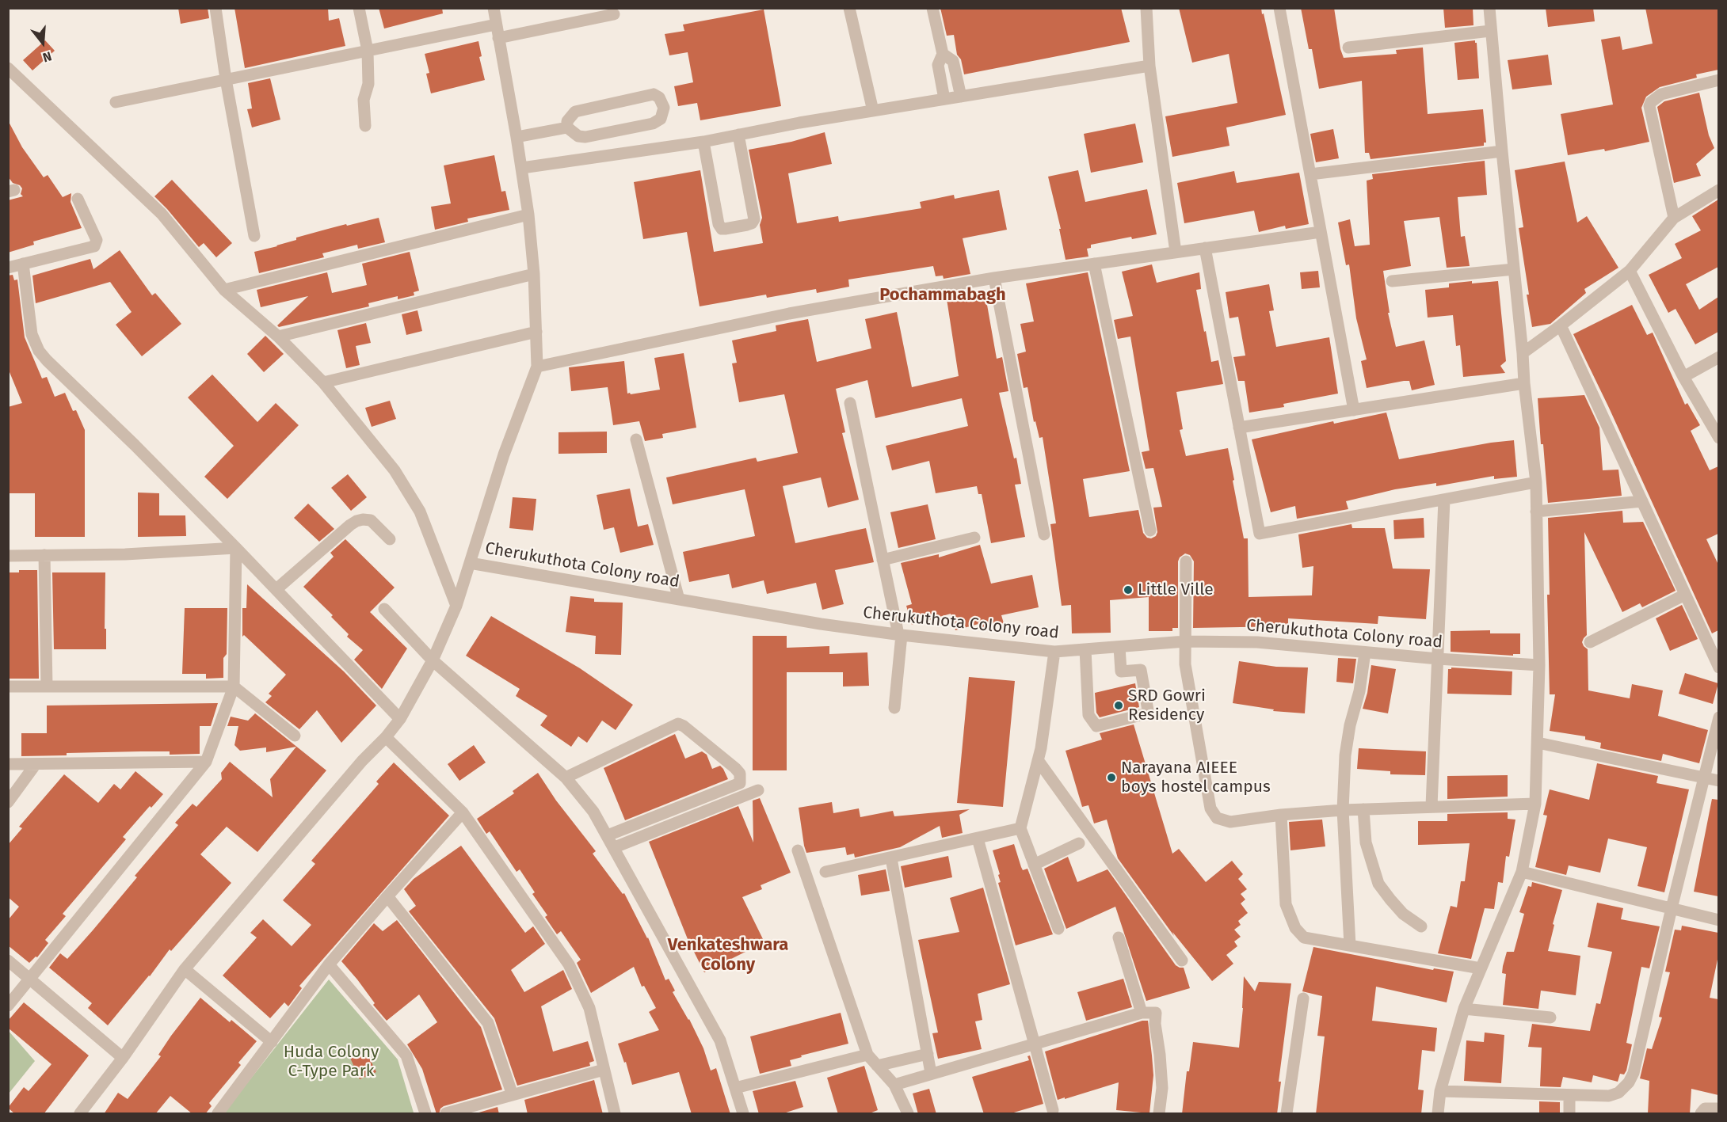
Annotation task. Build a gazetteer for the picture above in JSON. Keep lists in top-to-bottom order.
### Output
{
  "streets": {
    "street": ["Cherukuthota Colony road"]
  },
  "districts": ["Pochammabagh", "Venkateshwara Colony"],
  "parks": ["Huda Colony C-Type Park"],
  "places": ["Little Ville", "SRD Gowri Residency", "Narayana AIEEE boys hostel campus"],
  "north": "bottom"
}
